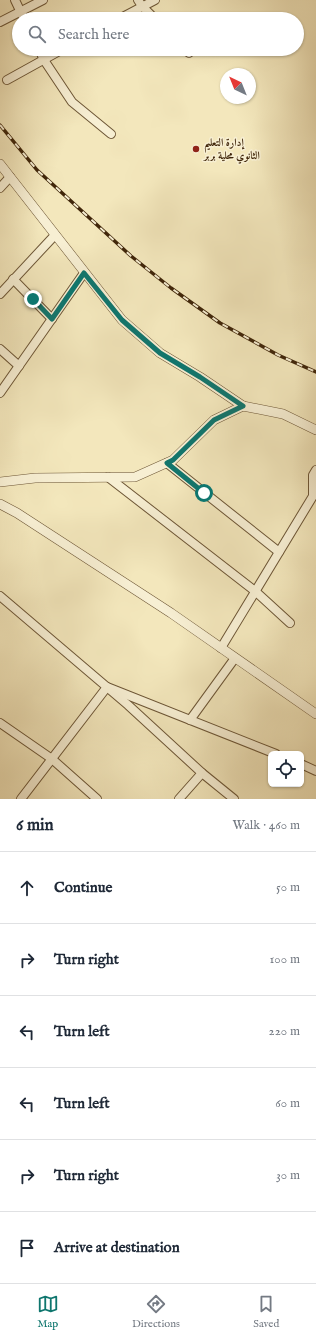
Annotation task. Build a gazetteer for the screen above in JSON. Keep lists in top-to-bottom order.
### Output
{
  "places": ["إدارة التعليم الثانوي محلية بربر"],
  "north": "top left",
  "page": {
    "search": "Search here",
    "heading": ["6 min", "Walk · 460 m"],
    "list": [
      ["Continue", "50 m"],
      ["Turn right", "100 m"],
      ["Turn left", "220 m"],
      ["Turn left", "60 m"],
      ["Turn right", "30 m"],
      "Arrive at destination"
    ],
    "nav": ["Map", "Directions", "Saved"]
  }
}
